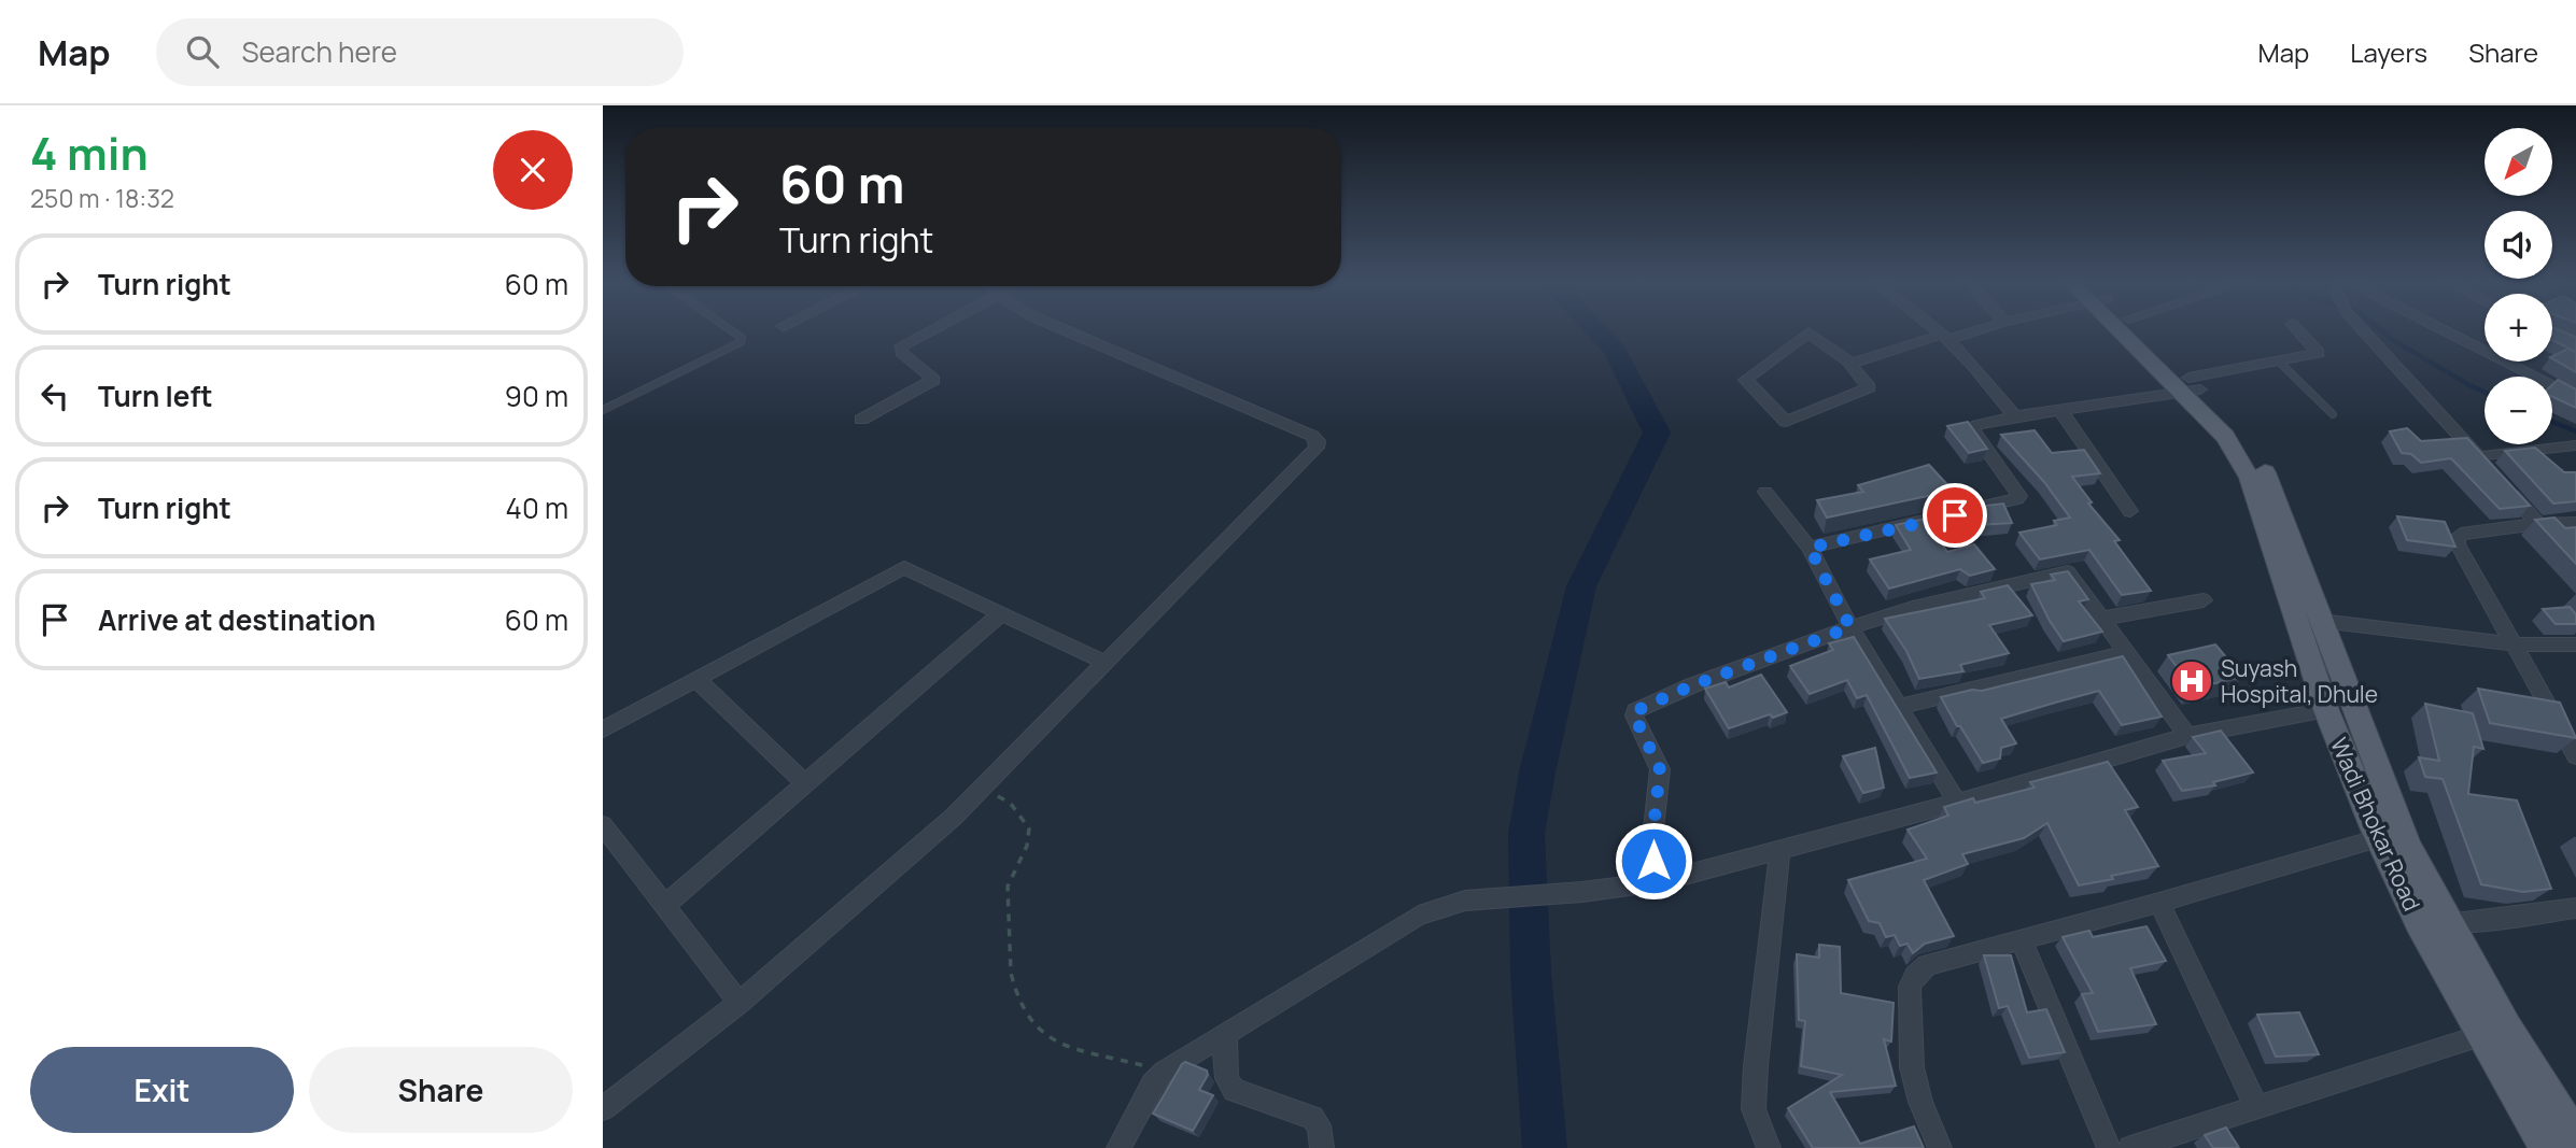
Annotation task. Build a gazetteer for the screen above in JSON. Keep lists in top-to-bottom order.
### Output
{
  "streets": {
    "main road": ["Wadi Bhokar Road"]
  },
  "places": {
    "hospital": ["Suyash Hospital, Dhule"]
  },
  "north": "bottom left",
  "page": {
    "header": "Map",
    "search": "Search here",
    "nav": ["Map", "Layers", "Share"],
    "heading": ["4 min", "250 m · 18:32"],
    "map_buttons": ["+", "−"],
    "turn": ["60 m", "Turn right"],
    "list": [
      {
        "name": "Turn right",
        "value": "60 m"
      },
      {
        "name": "Turn left",
        "value": "90 m"
      },
      {
        "name": "Turn right",
        "value": "40 m"
      },
      {
        "name": "Arrive at destination",
        "value": "60 m"
      }
    ],
    "buttons": ["Exit", "Share"]
  }
}
